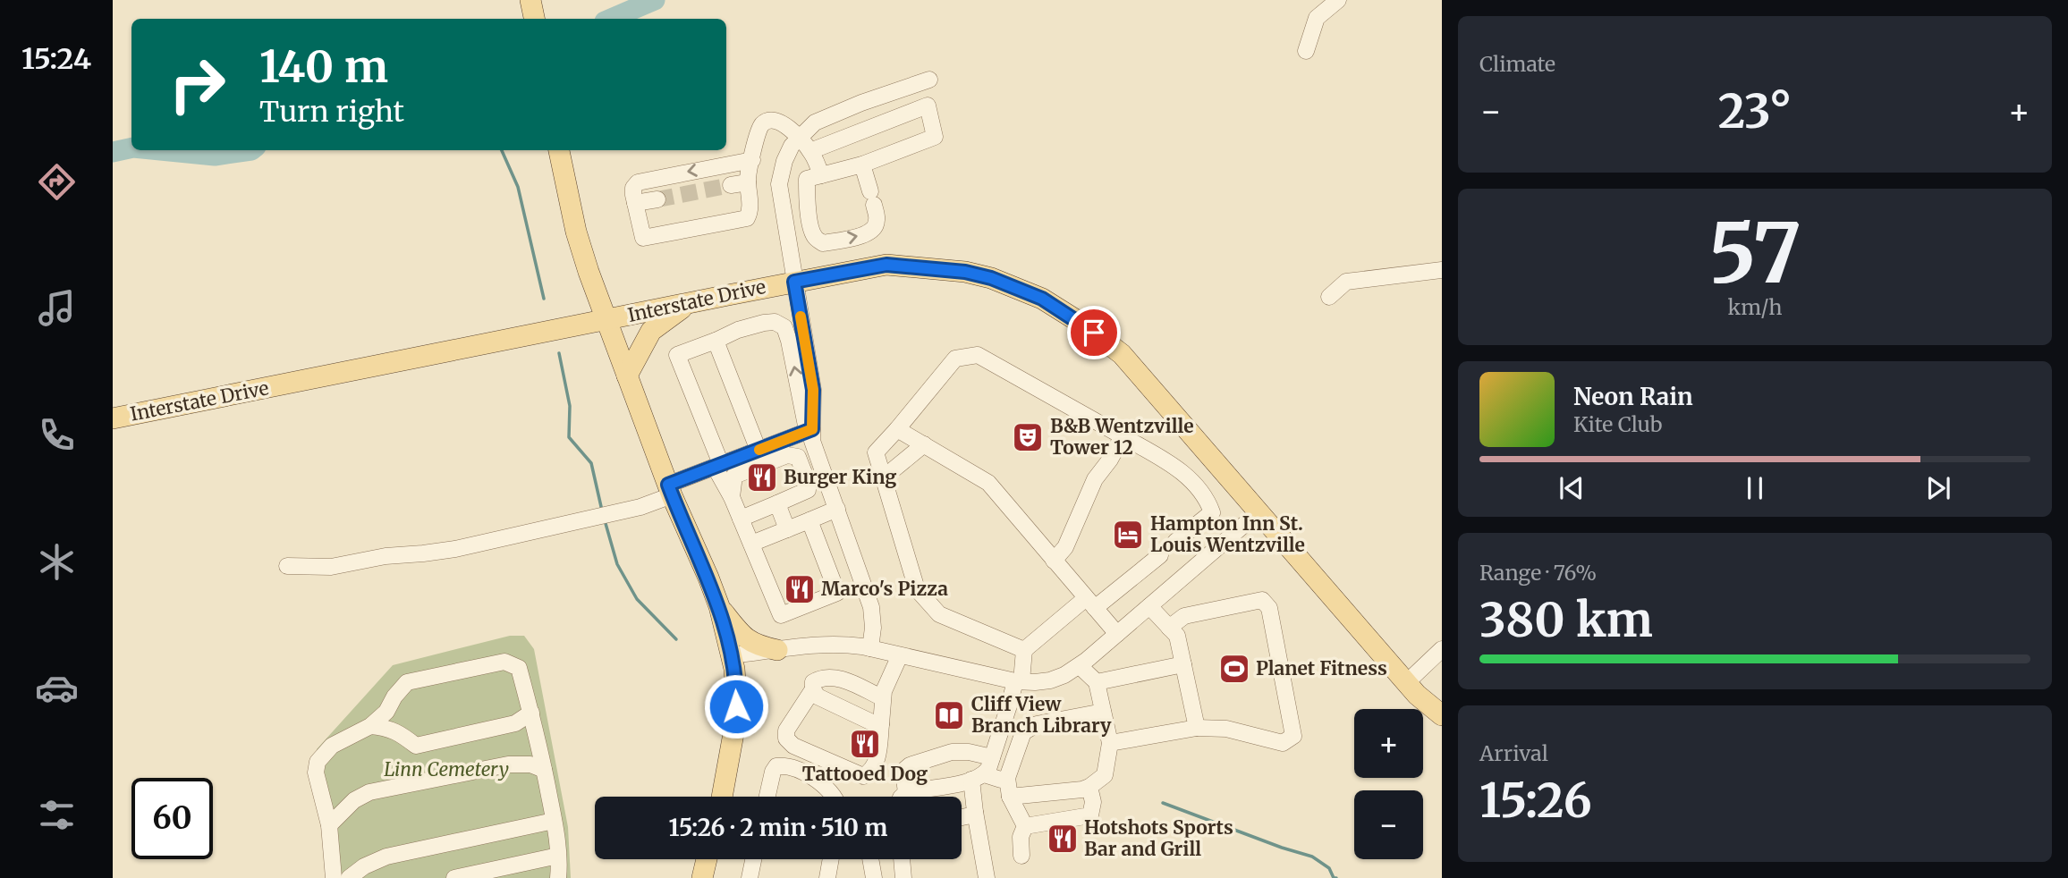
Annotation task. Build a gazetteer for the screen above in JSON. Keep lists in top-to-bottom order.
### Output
{
  "streets": {
    "main road": ["Interstate Drive"]
  },
  "parks": ["Linn Cemetery"],
  "places": {
    "theatre": ["B&B Wentzville Tower 12"],
    "restaurant": [
      "Burger King",
      "Marco's Pizza",
      "Tattooed Dog",
      "Hotshots Sports Bar and Grill"
    ],
    "hotel": ["Hampton Inn St. Louis Wentzville"],
    "sports": ["Planet Fitness"],
    "library": ["Cliff View Branch Library"]
  },
  "page": {
    "tabs": "15:24",
    "tile": [
      "Climate",
      ["57", "km/h"],
      ["Range · 76%", "380 km"],
      ["Arrival", "15:26"]
    ],
    "turn": ["140 m", "Turn right"],
    "heat": ["−", "23°", "+"],
    "song": ["Neon Rain", "Kite Club"],
    "map_buttons": ["+", "−"],
    "limit": "60",
    "trip": "15:26 · 2 min · 510 m"
  }
}
